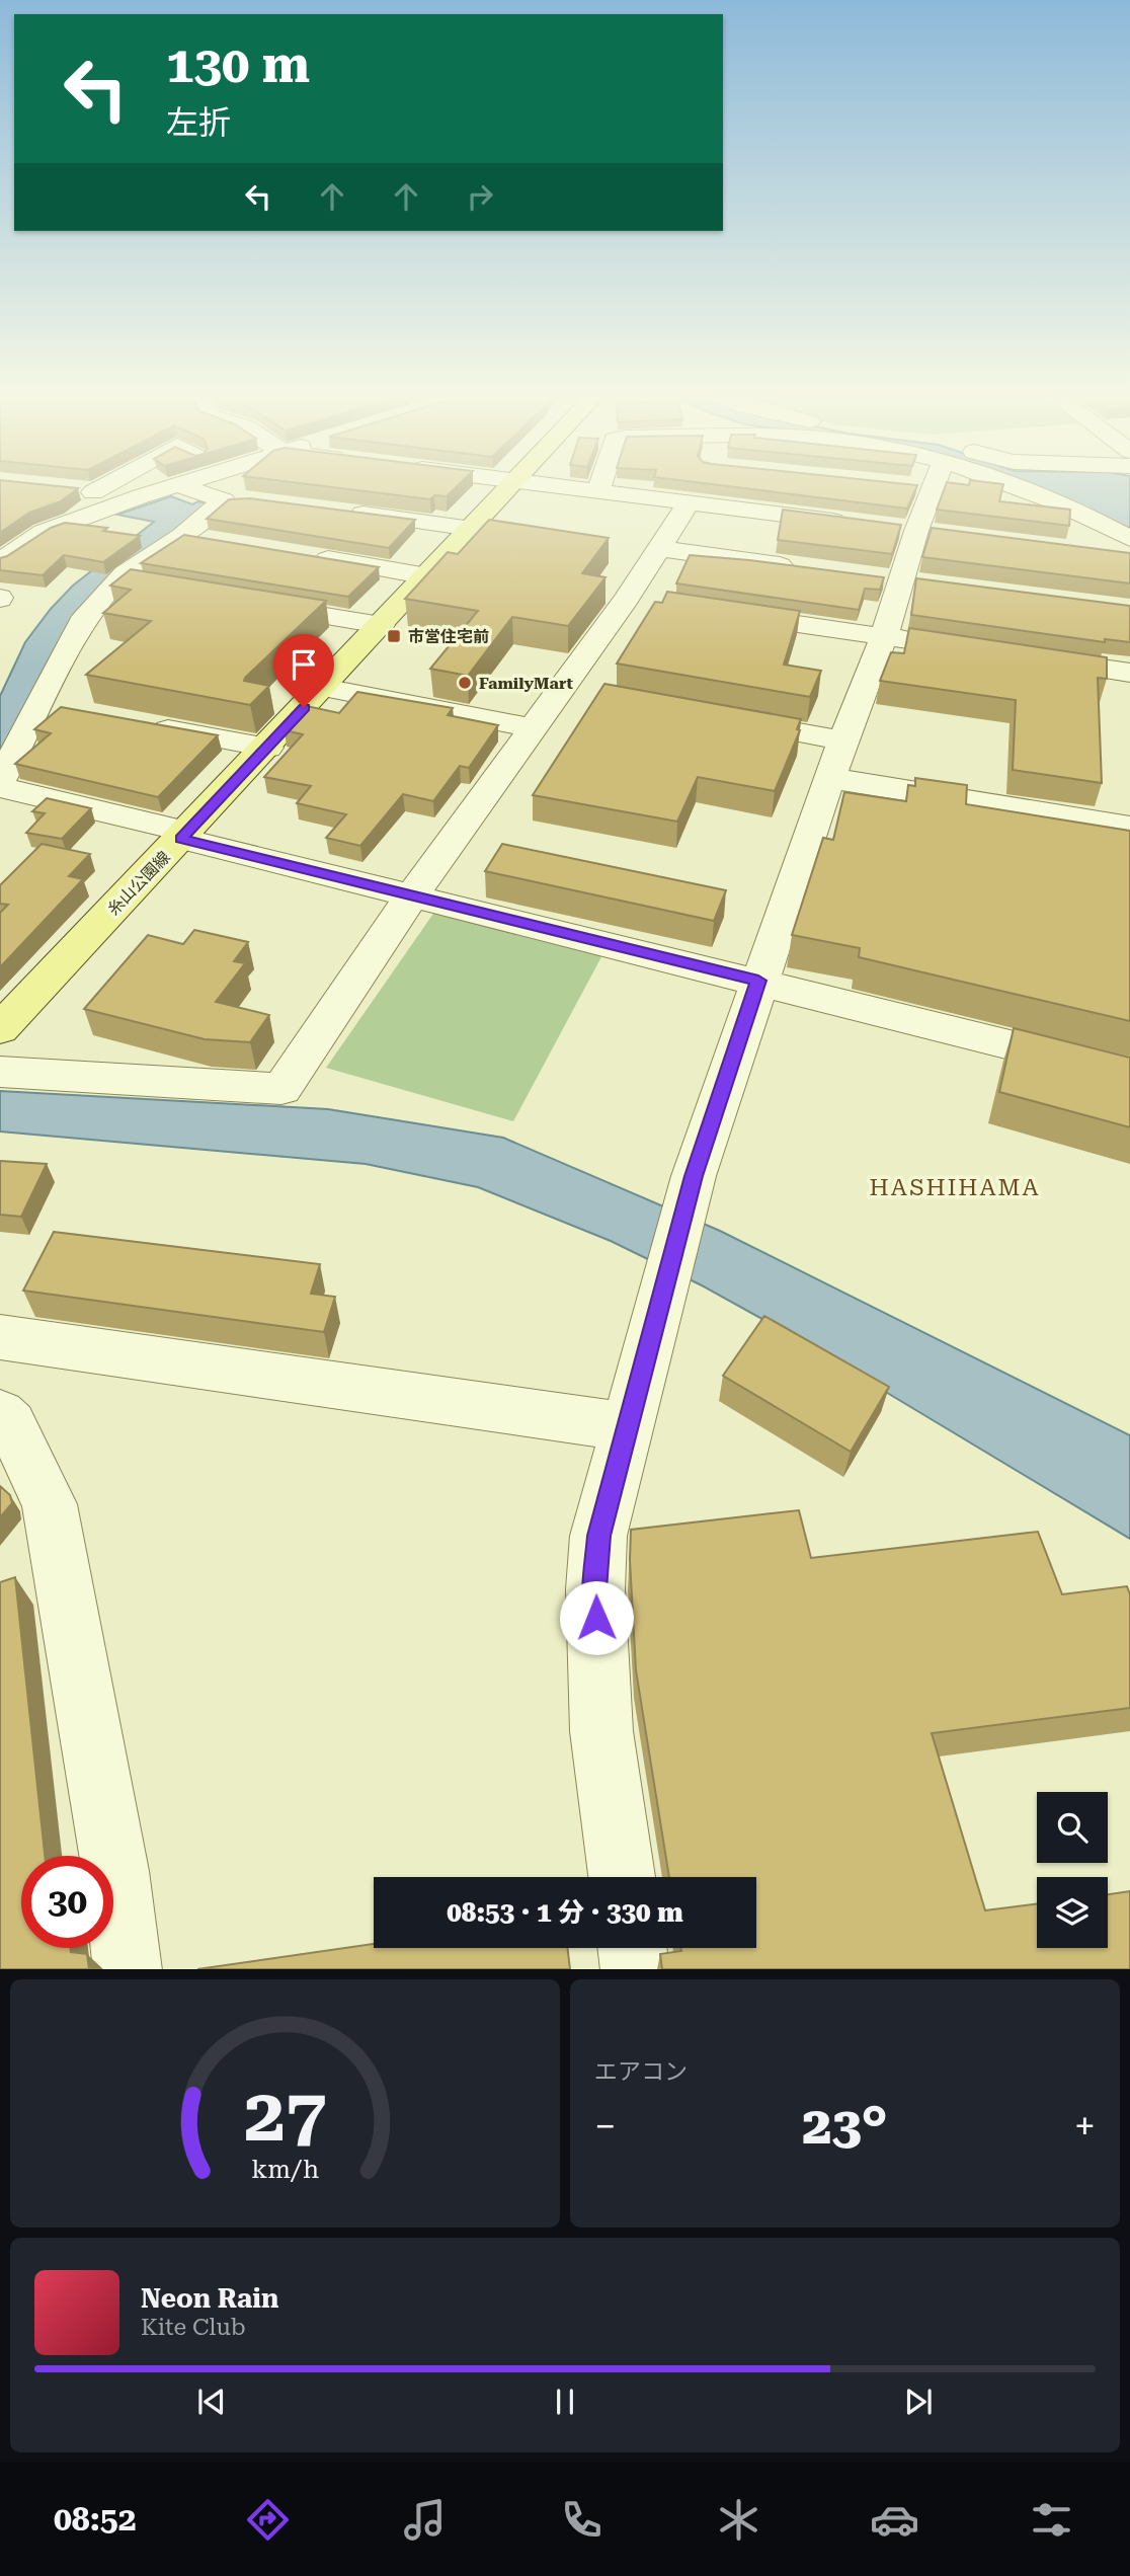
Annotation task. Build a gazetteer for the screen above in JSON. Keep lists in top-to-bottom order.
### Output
{
  "streets": {
    "main road": ["糸山公園線"]
  },
  "districts": ["HASHIHAMA"],
  "places": {
    "transit": ["市営住宅前"],
    "other": ["FamilyMart"]
  },
  "page": {
    "turn": ["130 m", "左折"],
    "limit": "30",
    "trip": "08:53 · 1 分 · 330 m",
    "tile": "エアコン",
    "heat": ["−", "23°", "+"],
    "song": ["Neon Rain", "Kite Club"],
    "tabs": "08:52",
    "gauge": ["27", "km/h"]
  }
}
